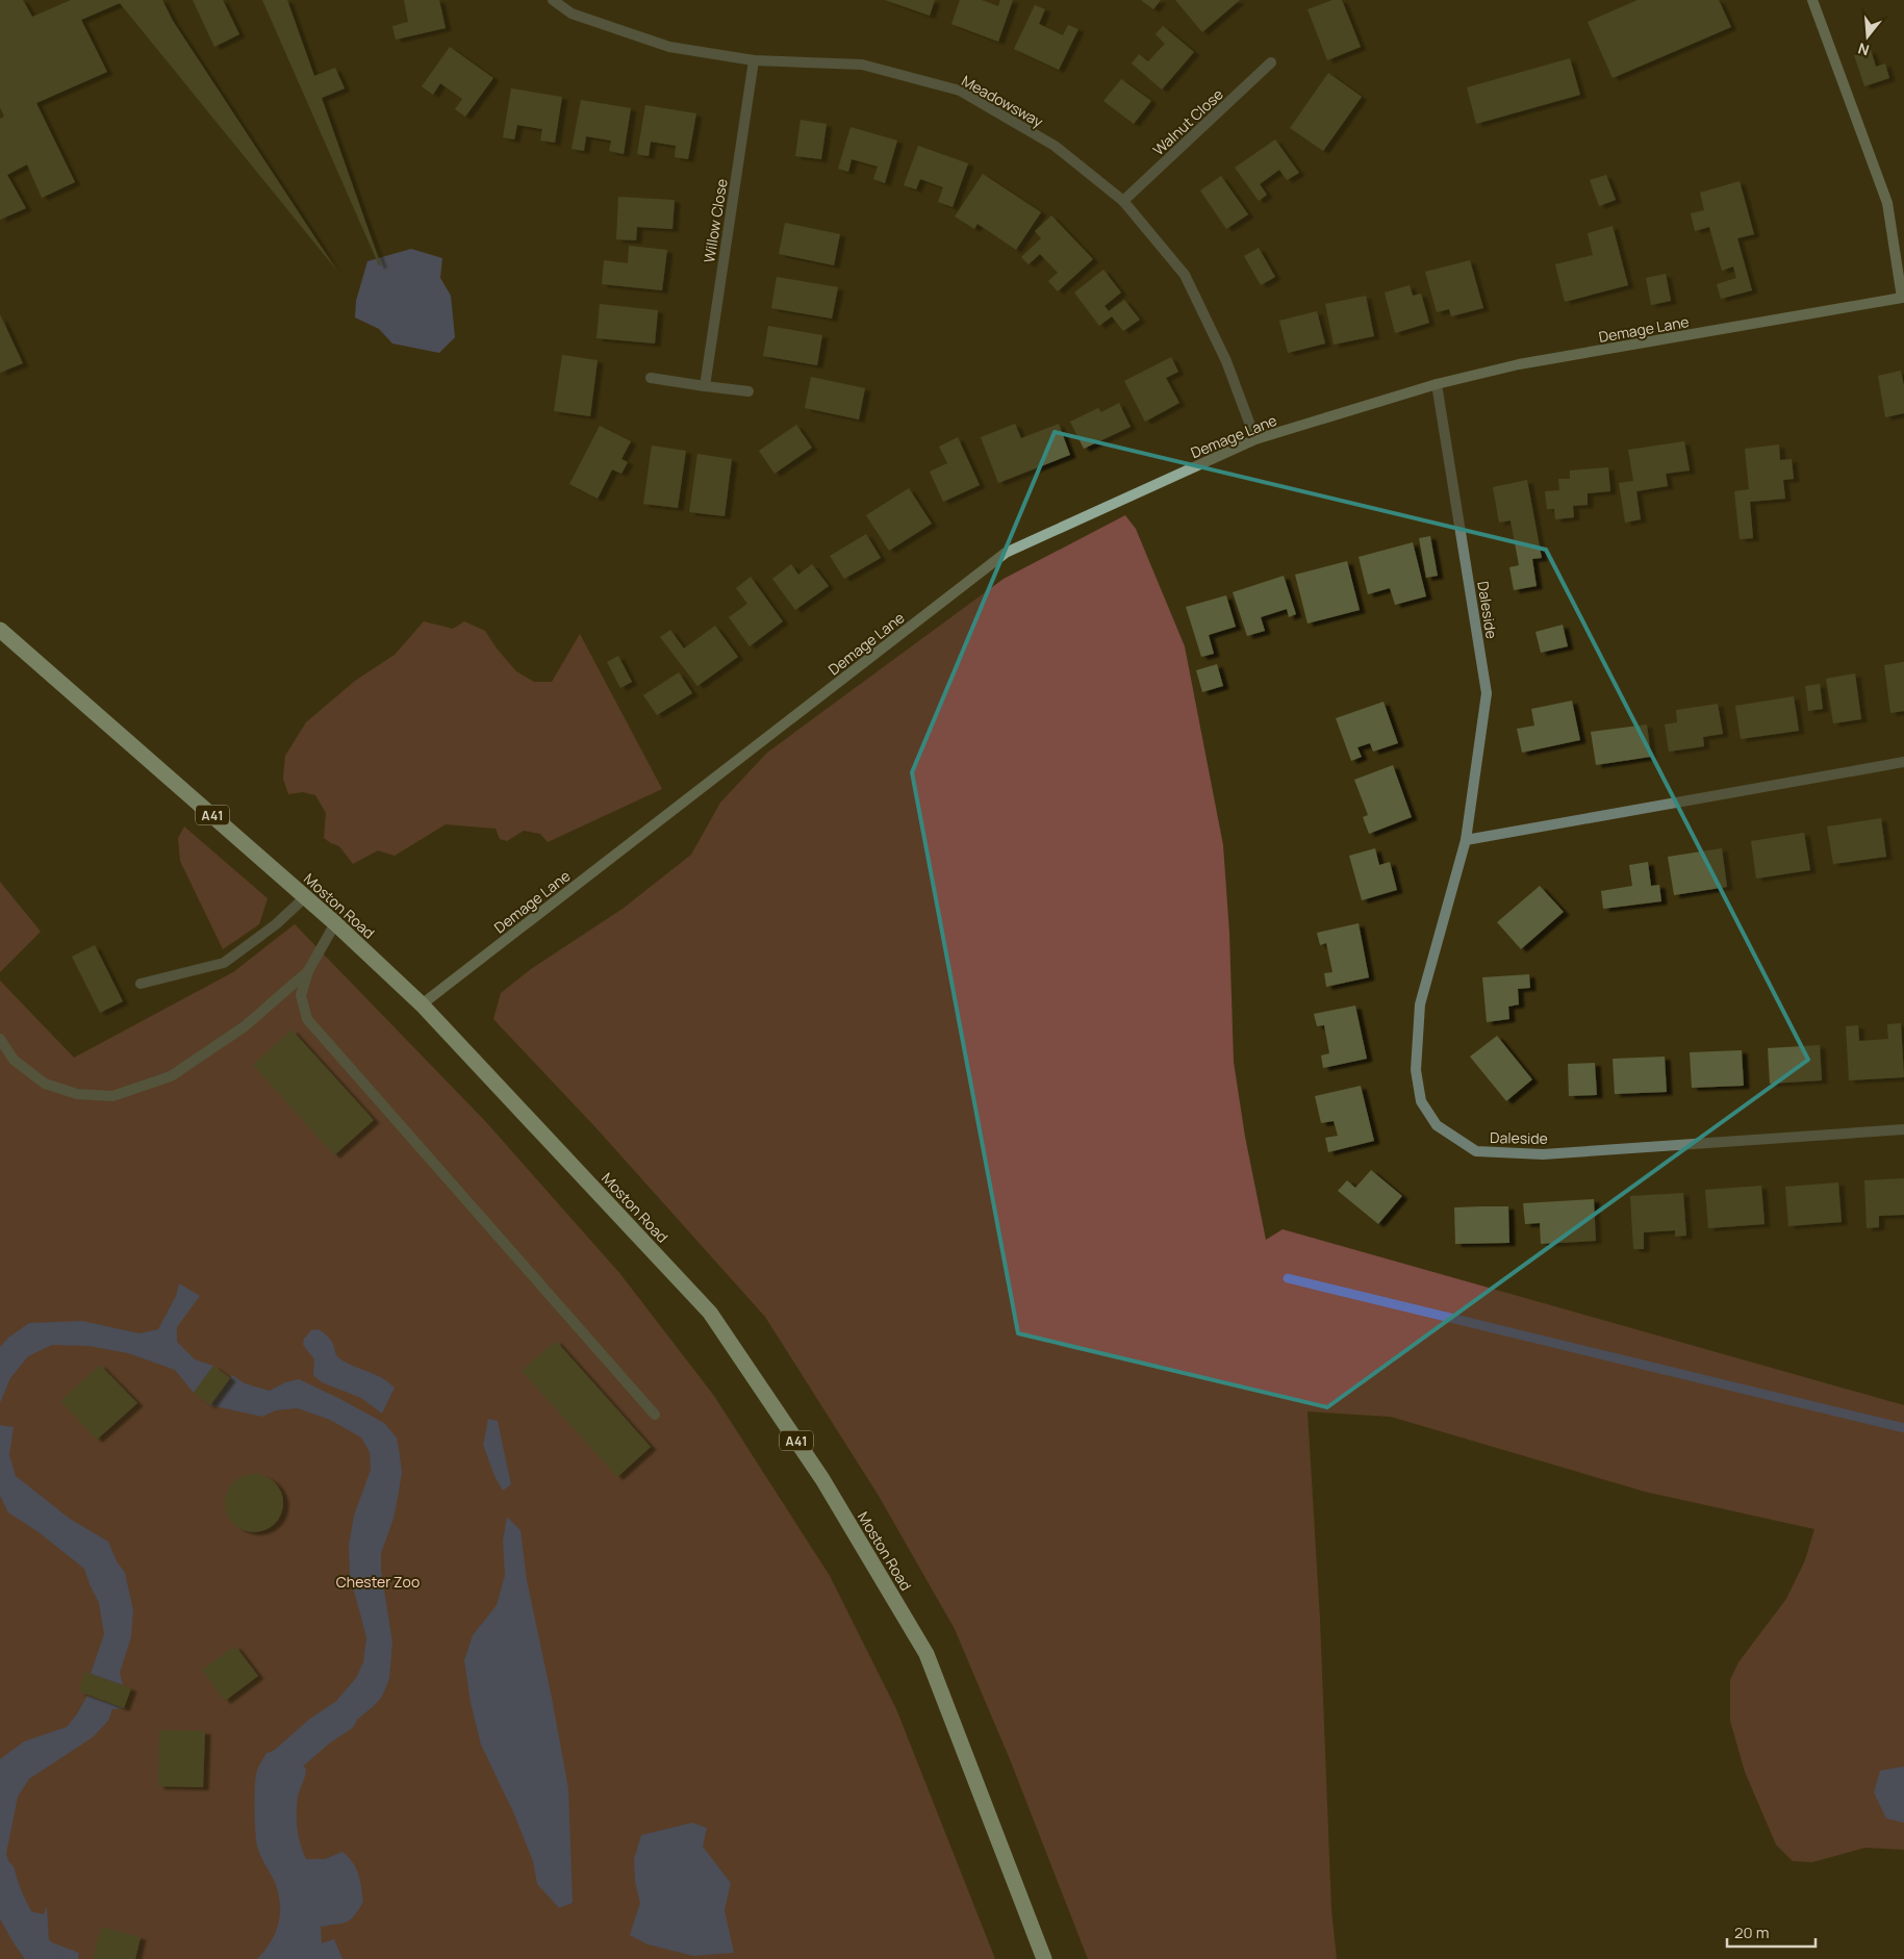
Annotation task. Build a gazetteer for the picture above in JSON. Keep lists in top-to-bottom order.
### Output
{
  "streets": {
    "highway": ["A41", "Moston Road"],
    "street": [
      "Meadowsway",
      "Walnut Close",
      "Willow Close",
      "Demage Lane",
      "Daleside"
    ]
  },
  "crossings": [
    ["Meadowsway", "Walnut Close"],
    ["Meadowsway", "Willow Close"],
    ["Meadowsway", "Demage Lane"],
    ["Demage Lane", "Daleside"],
    ["Demage Lane", "Moston Road"]
  ],
  "parks": ["Chester Zoo"],
  "scale_bar": "20 m",
  "north": "bottom"
}
